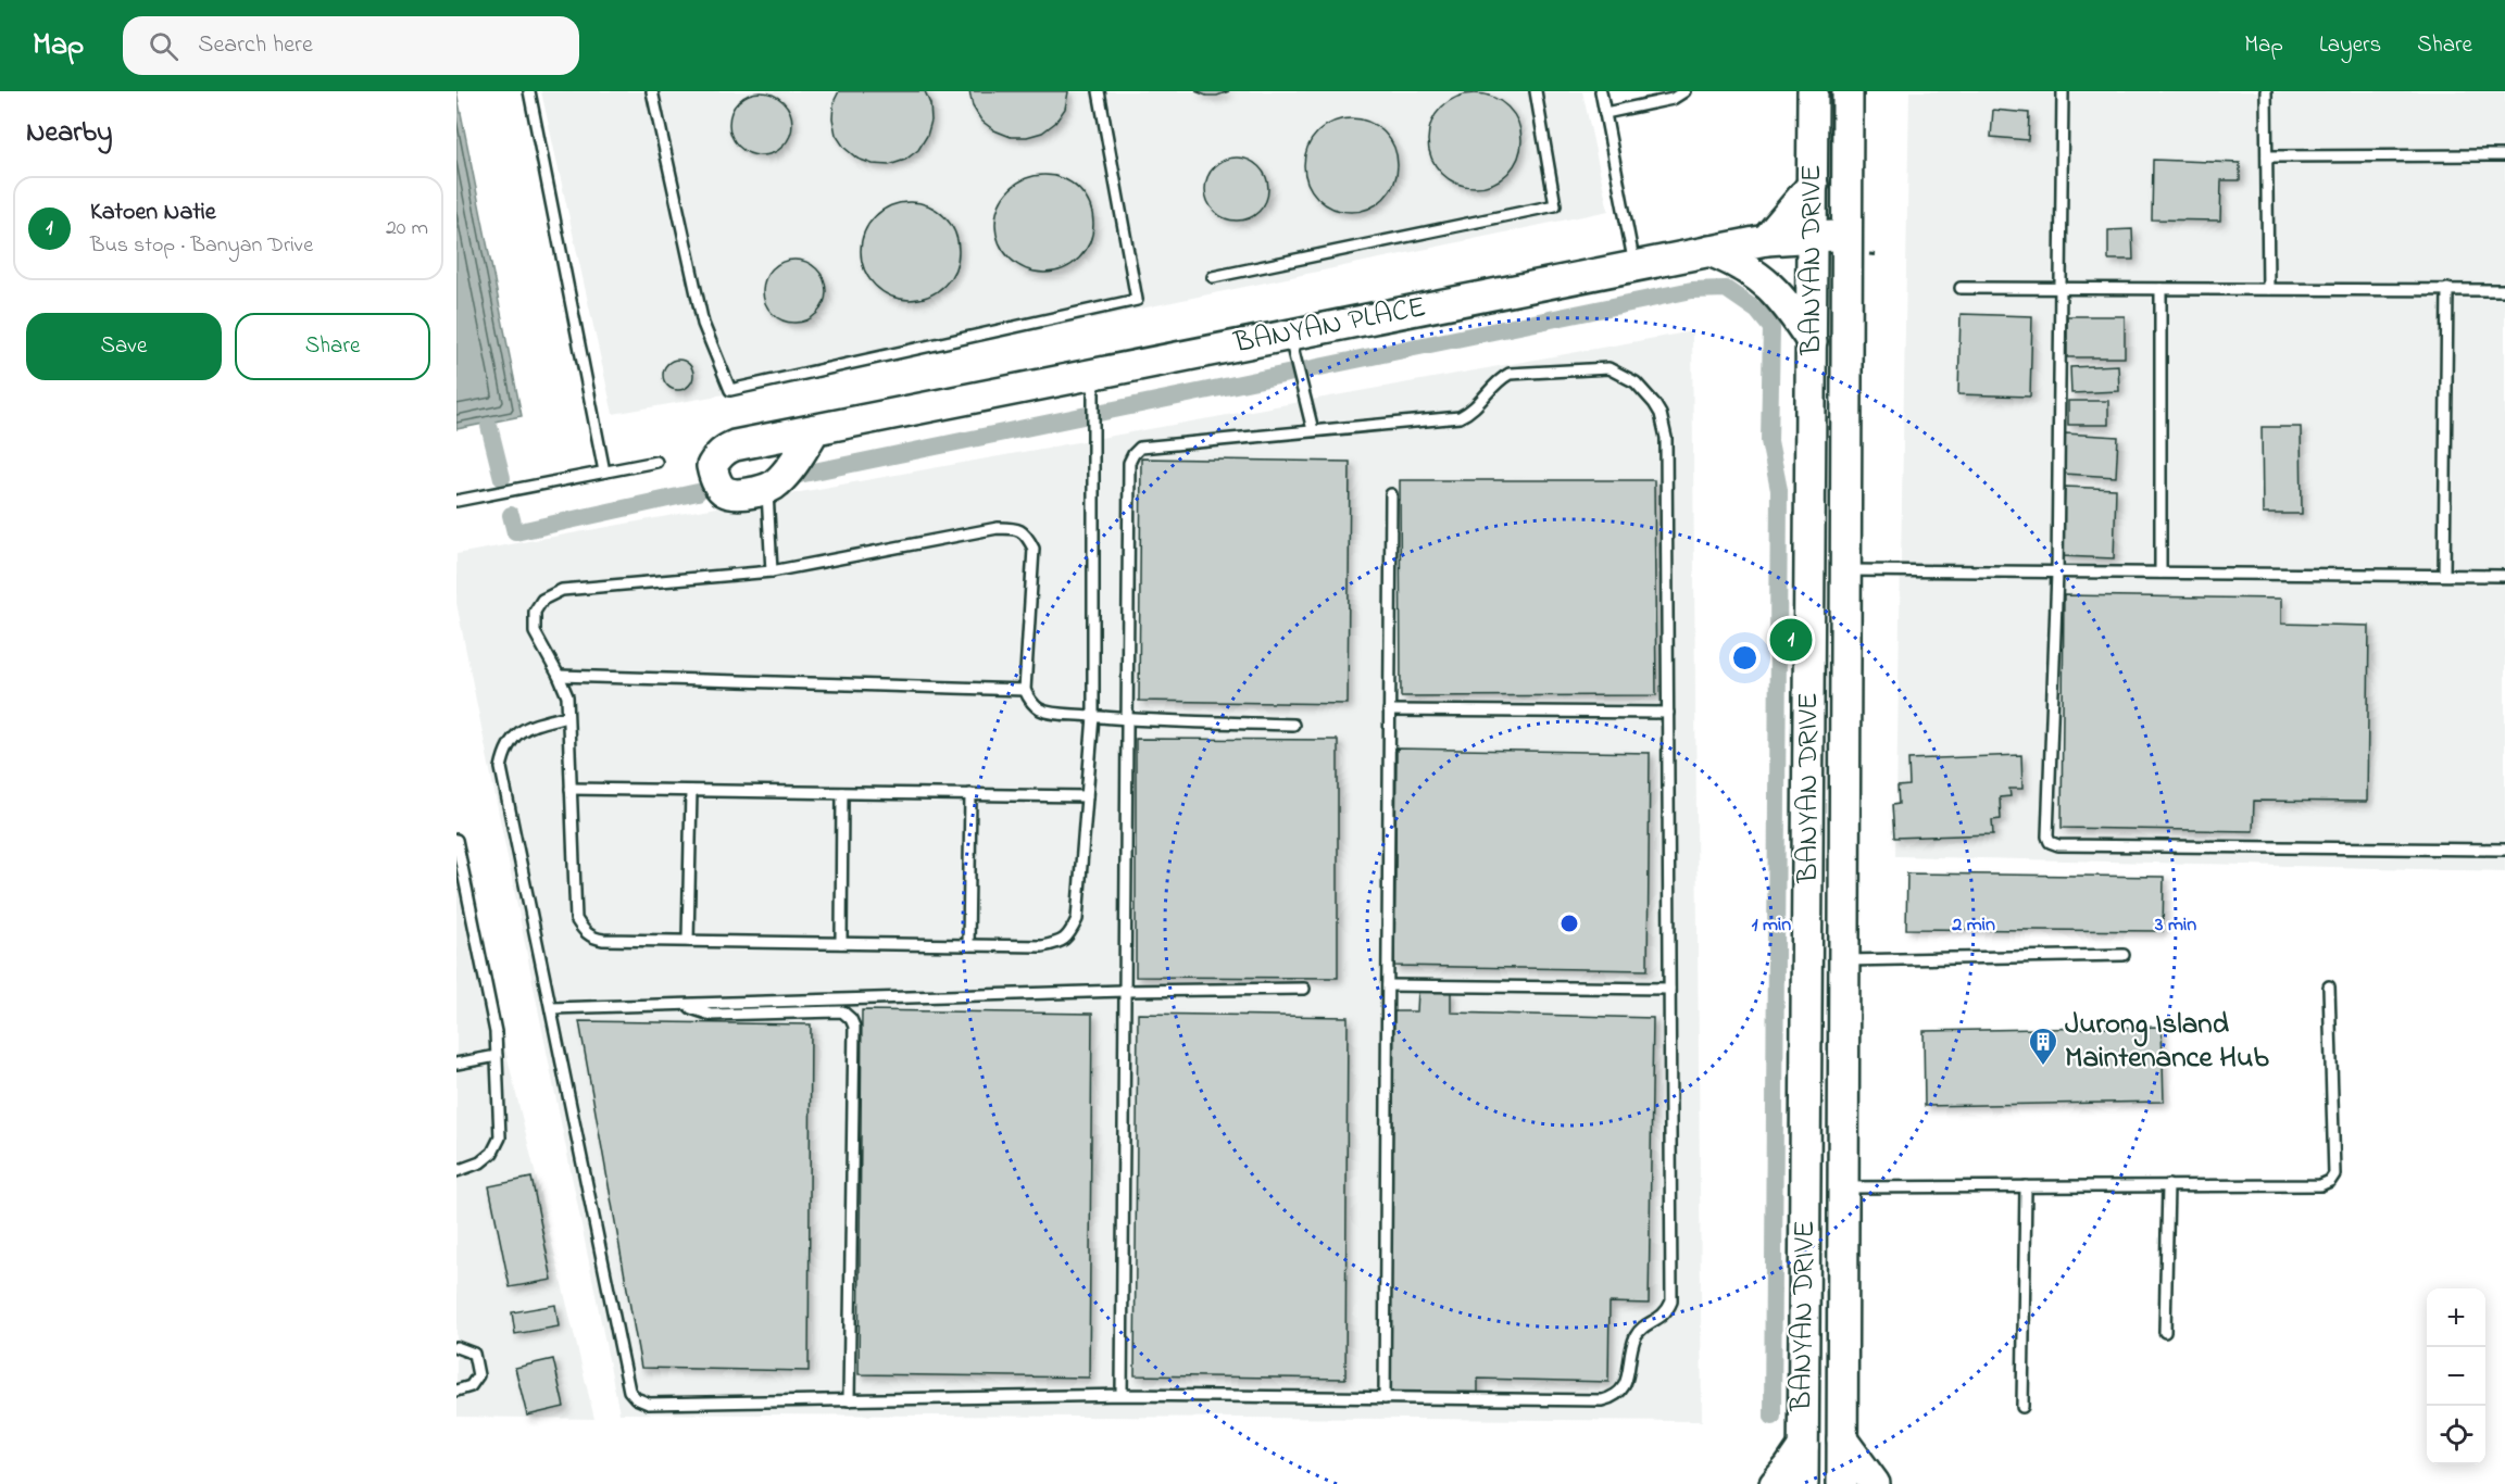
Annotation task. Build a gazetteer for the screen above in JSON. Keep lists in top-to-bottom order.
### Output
{
  "streets": {
    "street": ["BANYAN DRIVE", "BANYAN PLACE"]
  },
  "crossings": [
    ["BANYAN DRIVE", "BANYAN PLACE"]
  ],
  "places": {
    "building": ["Jurong Island Maintenance Hub"]
  },
  "page": {
    "header": "Map",
    "search": "Search here",
    "nav": ["Map", "Layers", "Share"],
    "heading": "Nearby",
    "list": [
      {
        "mark": "1",
        "name": "Katoen Natie",
        "note": "Bus stop · Banyan Drive",
        "value": "20 m"
      }
    ],
    "buttons": ["Save", "Share"],
    "pins": "1",
    "map_buttons": ["+", "−"]
  },
  "rings": ["1 min", "2 min", "3 min"]
}
